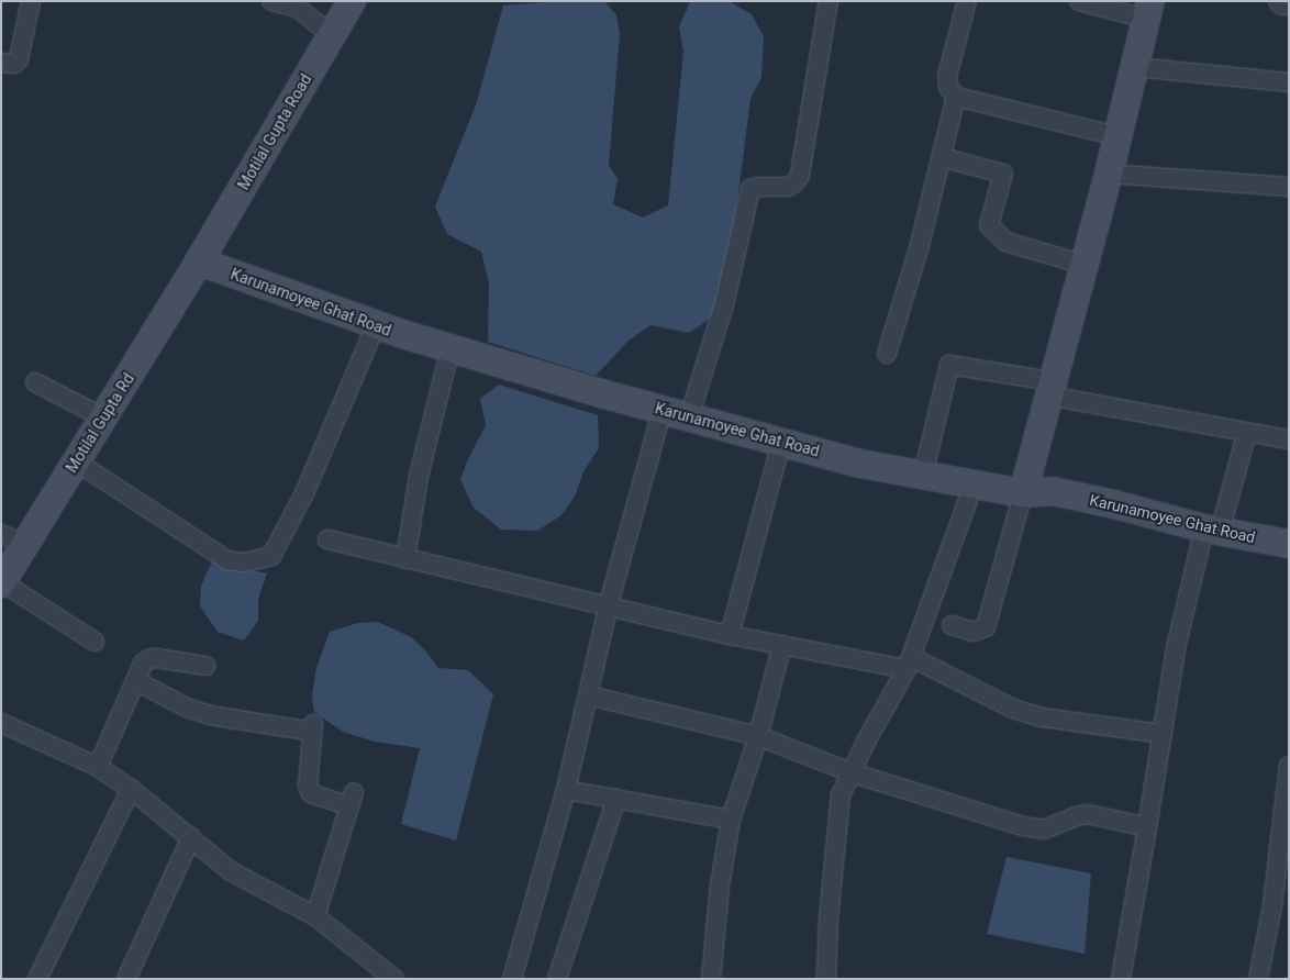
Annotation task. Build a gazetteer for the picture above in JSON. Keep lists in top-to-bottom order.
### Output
{
  "streets": {
    "street": ["Motilal Gupta Road", "Karunamoyee Ghat Road", "Motilal Gupta Rd"]
  },
  "crossings": [
    ["Motilal Gupta Road", "Karunamoyee Ghat Road"],
    ["Motilal Gupta Road", "Motilal Gupta Rd"],
    ["Karunamoyee Ghat Road", "Motilal Gupta Rd"]
  ]
}
